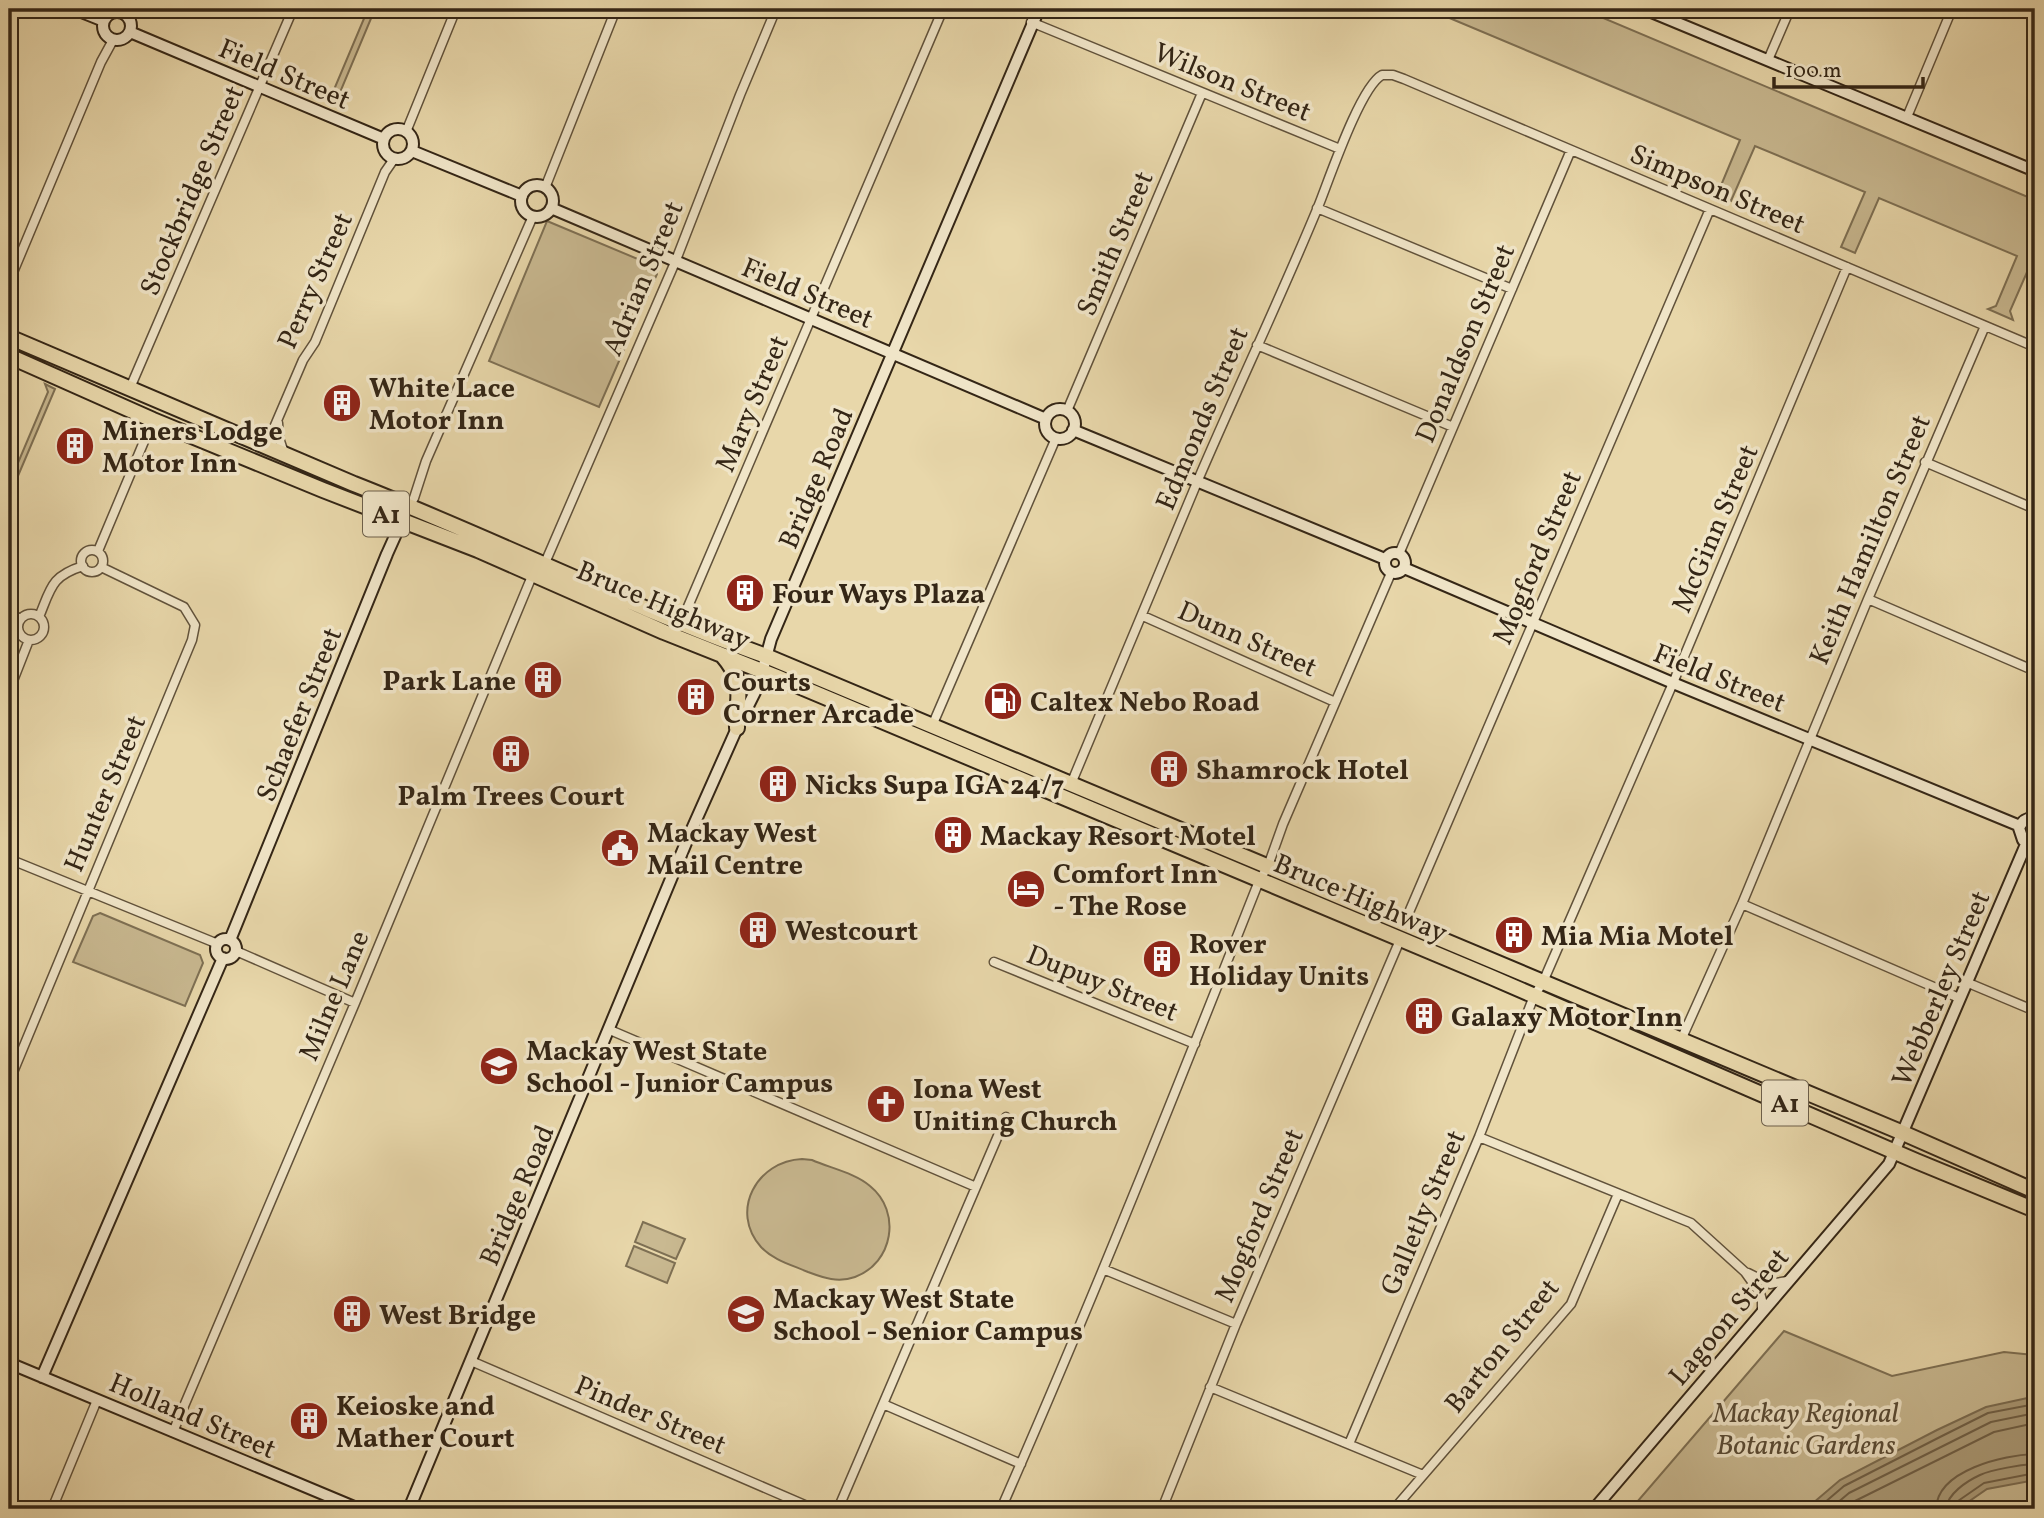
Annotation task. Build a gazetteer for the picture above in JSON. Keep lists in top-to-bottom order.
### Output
{
  "streets": {
    "highway": ["A1", "Bruce Highway"],
    "street": [
      "Field Street",
      "Wilson Street",
      "Simpson Street",
      "Stockbridge Street",
      "Smith Street",
      "Adrian Street",
      "Perry Street",
      "Donaldson Street",
      "Mary Street",
      "Edmonds Street",
      "Bridge Road",
      "McGinn Street",
      "Keith Hamilton Street",
      "Mogford Street",
      "Dunn Street",
      "Schaefer Street",
      "Hunter Street",
      "Dupuy Street",
      "Webberley Street",
      "Milne Lane",
      "Galletly Street",
      "Lagoon Street",
      "Barton Street",
      "Pinder Street",
      "Holland Street"
    ]
  },
  "crossings": [
    ["Field Street", "Stockbridge Street"],
    ["Field Street", "Smith Street"],
    ["Field Street", "Adrian Street"],
    ["Field Street", "Perry Street"],
    ["Field Street", "Donaldson Street"],
    ["Field Street", "Mary Street"],
    ["Field Street", "Bridge Road"],
    ["Field Street", "McGinn Street"],
    ["Field Street", "Keith Hamilton Street"],
    ["Field Street", "Mogford Street"],
    ["Wilson Street", "Smith Street"],
    ["Wilson Street", "Edmonds Street"],
    ["Wilson Street", "Bridge Road"],
    ["Simpson Street", "Donaldson Street"],
    ["Simpson Street", "Edmonds Street"],
    ["Simpson Street", "McGinn Street"],
    ["Simpson Street", "Keith Hamilton Street"],
    ["Simpson Street", "Mogford Street"],
    ["Stockbridge Street", "Bruce Highway"],
    ["Adrian Street", "Bruce Highway"],
    ["Perry Street", "Bruce Highway"],
    ["Mary Street", "Bruce Highway"],
    ["Edmonds Street", "Bruce Highway"],
    ["Edmonds Street", "Dunn Street"],
    ["Bridge Road", "Bruce Highway"],
    ["Bridge Road", "Pinder Street"],
    ["McGinn Street", "Bruce Highway"],
    ["McGinn Street", "Galletly Street"],
    ["Keith Hamilton Street", "Bruce Highway"],
    ["Mogford Street", "Bruce Highway"],
    ["Bruce Highway", "Schaefer Street"],
    ["Bruce Highway", "Webberley Street"],
    ["Bruce Highway", "Milne Lane"],
    ["Bruce Highway", "Galletly Street"],
    ["Bruce Highway", "Lagoon Street"],
    ["Webberley Street", "Lagoon Street"],
    ["Milne Lane", "Holland Street"]
  ],
  "parks": ["Mackay Regional Botanic Gardens"],
  "places": {
    "building": [
      "White Lace Motor Inn",
      "Miners Lodge Motor Inn",
      "Four Ways Plaza",
      "Park Lane",
      "Courts Corner Arcade",
      "Palm Trees Court",
      "Shamrock Hotel",
      "Nicks Supa IGA 24/7",
      "Mackay Resort Motel",
      "Westcourt",
      "Mia Mia Motel",
      "Rover Holiday Units",
      "Galaxy Motor Inn",
      "West Bridge",
      "Keioske and Mather Court"
    ],
    "fuel station": ["Caltex Nebo Road"],
    "public building": ["Mackay West Mail Centre"],
    "hotel": ["Comfort Inn - The Rose"],
    "school or university": ["Mackay West State School - Junior Campus", "Mackay West State School - Senior Campus"],
    "church": ["Iona West Uniting Church"]
  },
  "scale_bar": "100 m"
}
